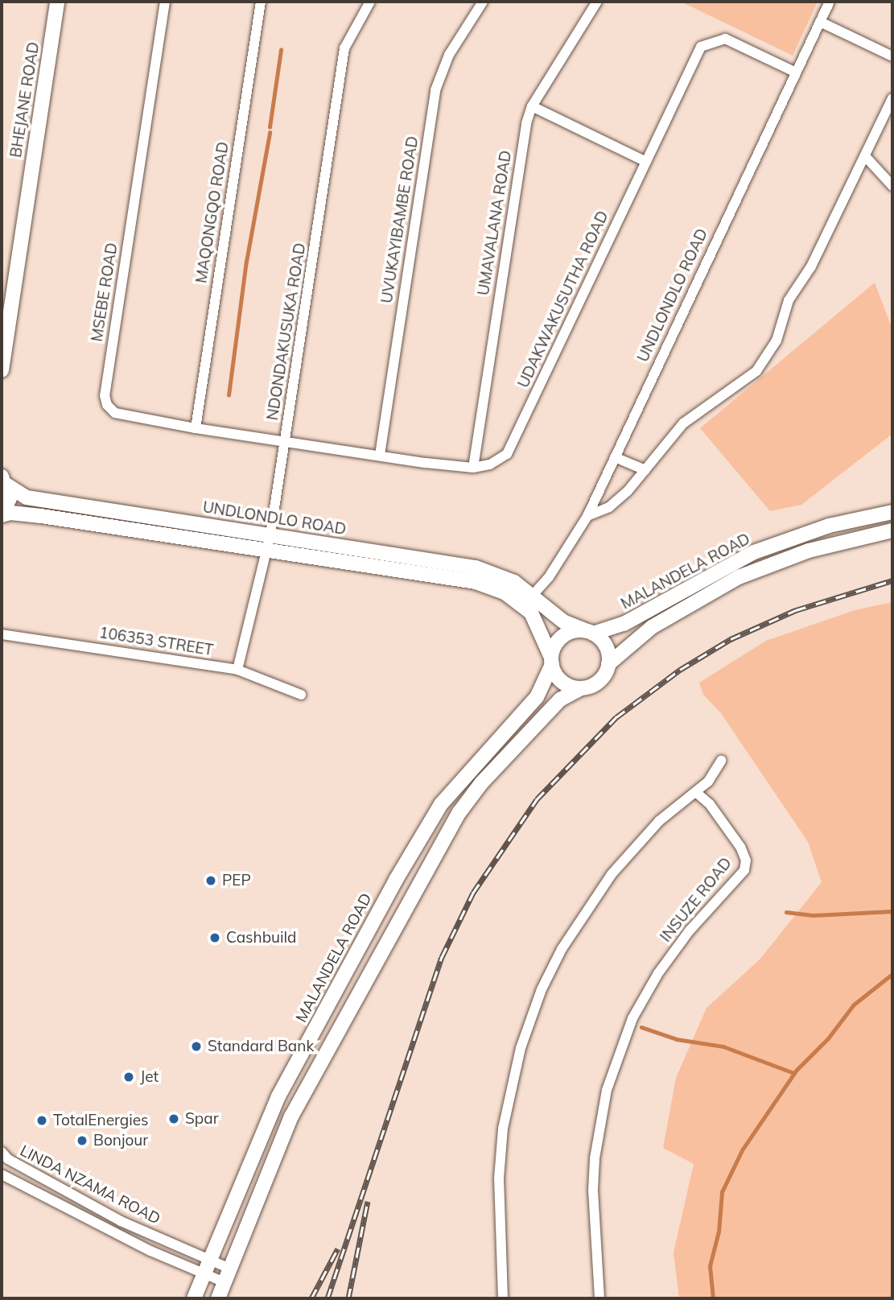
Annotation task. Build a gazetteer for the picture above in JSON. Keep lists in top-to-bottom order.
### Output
{
  "streets": {
    "main road": ["BHEJANE ROAD", "UNDLONDLO ROAD", "MALANDELA ROAD"],
    "street": [
      "MAQONGQO ROAD",
      "UVUKAYIBAMBE ROAD",
      "UMAVALANA ROAD",
      "MSEBE ROAD",
      "UDAKWAKUSUTHA ROAD",
      "NDONDAKUSUKA ROAD",
      "106353 STREET",
      "INSUZE ROAD",
      "LINDA NZAMA ROAD"
    ]
  },
  "crossings": [
    ["MAQONGQO ROAD", "MSEBE ROAD"],
    ["UVUKAYIBAMBE ROAD", "UDAKWAKUSUTHA ROAD"],
    ["UMAVALANA ROAD", "UDAKWAKUSUTHA ROAD"],
    ["MSEBE ROAD", "UDAKWAKUSUTHA ROAD"],
    ["MSEBE ROAD", "NDONDAKUSUKA ROAD"],
    ["UNDLONDLO ROAD", "UDAKWAKUSUTHA ROAD"],
    ["UNDLONDLO ROAD", "NDONDAKUSUKA ROAD"],
    ["UNDLONDLO ROAD", "MALANDELA ROAD"],
    ["UDAKWAKUSUTHA ROAD", "NDONDAKUSUKA ROAD"],
    ["NDONDAKUSUKA ROAD", "106353 STREET"],
    ["MALANDELA ROAD", "LINDA NZAMA ROAD"]
  ],
  "places": [
    "PEP",
    "Cashbuild",
    "Standard Bank",
    "Jet",
    "Spar",
    "TotalEnergies",
    "Bonjour"
  ]
}
